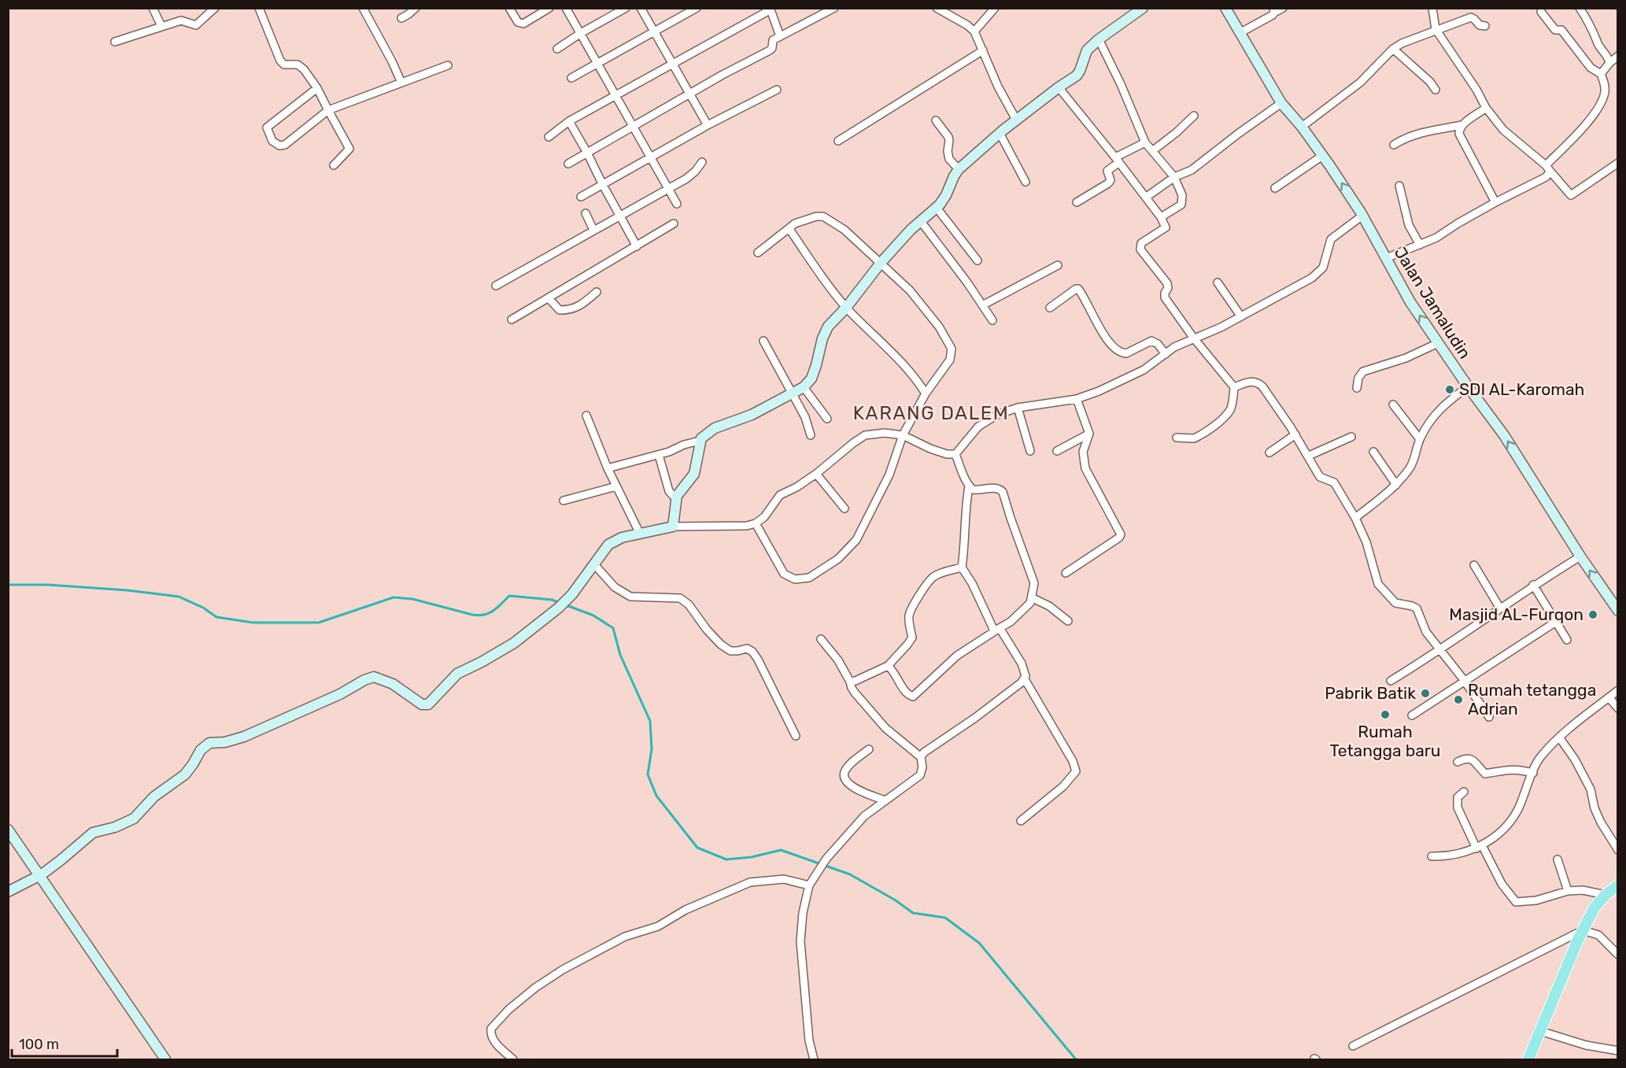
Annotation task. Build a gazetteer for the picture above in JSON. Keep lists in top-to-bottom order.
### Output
{
  "streets": {
    "street": ["Jalan Jamaludin"]
  },
  "one_way": ["Jalan Jamaludin"],
  "districts": ["KARANG DALEM"],
  "places": [
    "SDI AL-Karomah",
    "Masjid AL-Furqon",
    "Pabrik Batik",
    "Rumah tetangga Adrian",
    "Rumah Tetangga baru"
  ],
  "scale_bar": "100 m"
}
